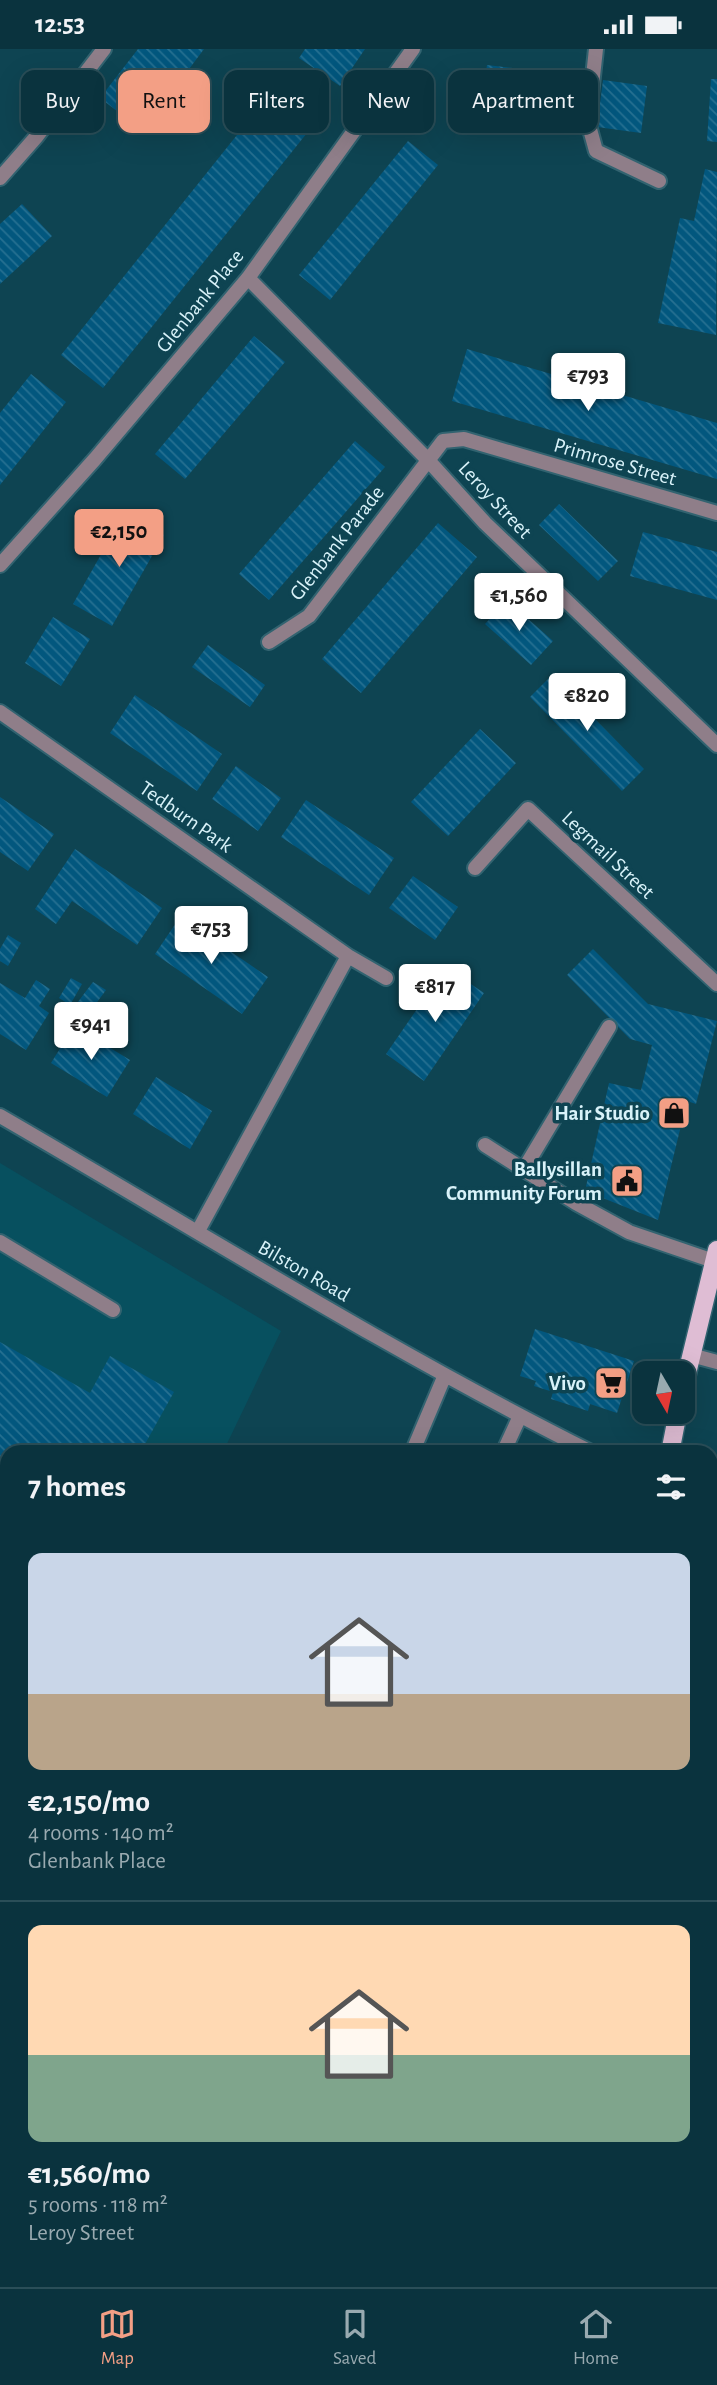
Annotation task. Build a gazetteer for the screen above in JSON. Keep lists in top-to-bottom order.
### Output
{
  "streets": {
    "street": [
      "Glenbank Place",
      "Primrose Street",
      "Leroy Street",
      "Glenbank Parade",
      "Tedburn Park",
      "Legmail Street",
      "Bilston Road"
    ]
  },
  "crossings": [
    ["Glenbank Place", "Leroy Street"],
    ["Primrose Street", "Leroy Street"],
    ["Primrose Street", "Glenbank Parade"],
    ["Leroy Street", "Glenbank Parade"]
  ],
  "places": {
    "shop": ["Hair Studio"],
    "public building": ["Ballysillan Community Forum"],
    "supermarket": ["Vivo"]
  },
  "north": "bottom",
  "page": {
    "status": "12:53",
    "chip": [
      "Buy",
      "Rent",
      "Filters",
      "New",
      "Apartment"
    ],
    "price": [
      "€793",
      "€2,150",
      "€1,560",
      "€820",
      "€753",
      "€817",
      "€941"
    ],
    "heading": "7 homes",
    "list": [
      {
        "name": "€2,150/mo",
        "note": "4 rooms · 140 m² · Glenbank Place"
      },
      {
        "name": "€1,560/mo",
        "note": "5 rooms · 118 m² · Leroy Street"
      }
    ],
    "tabs": ["Map", "Saved", "Home"]
  }
}
